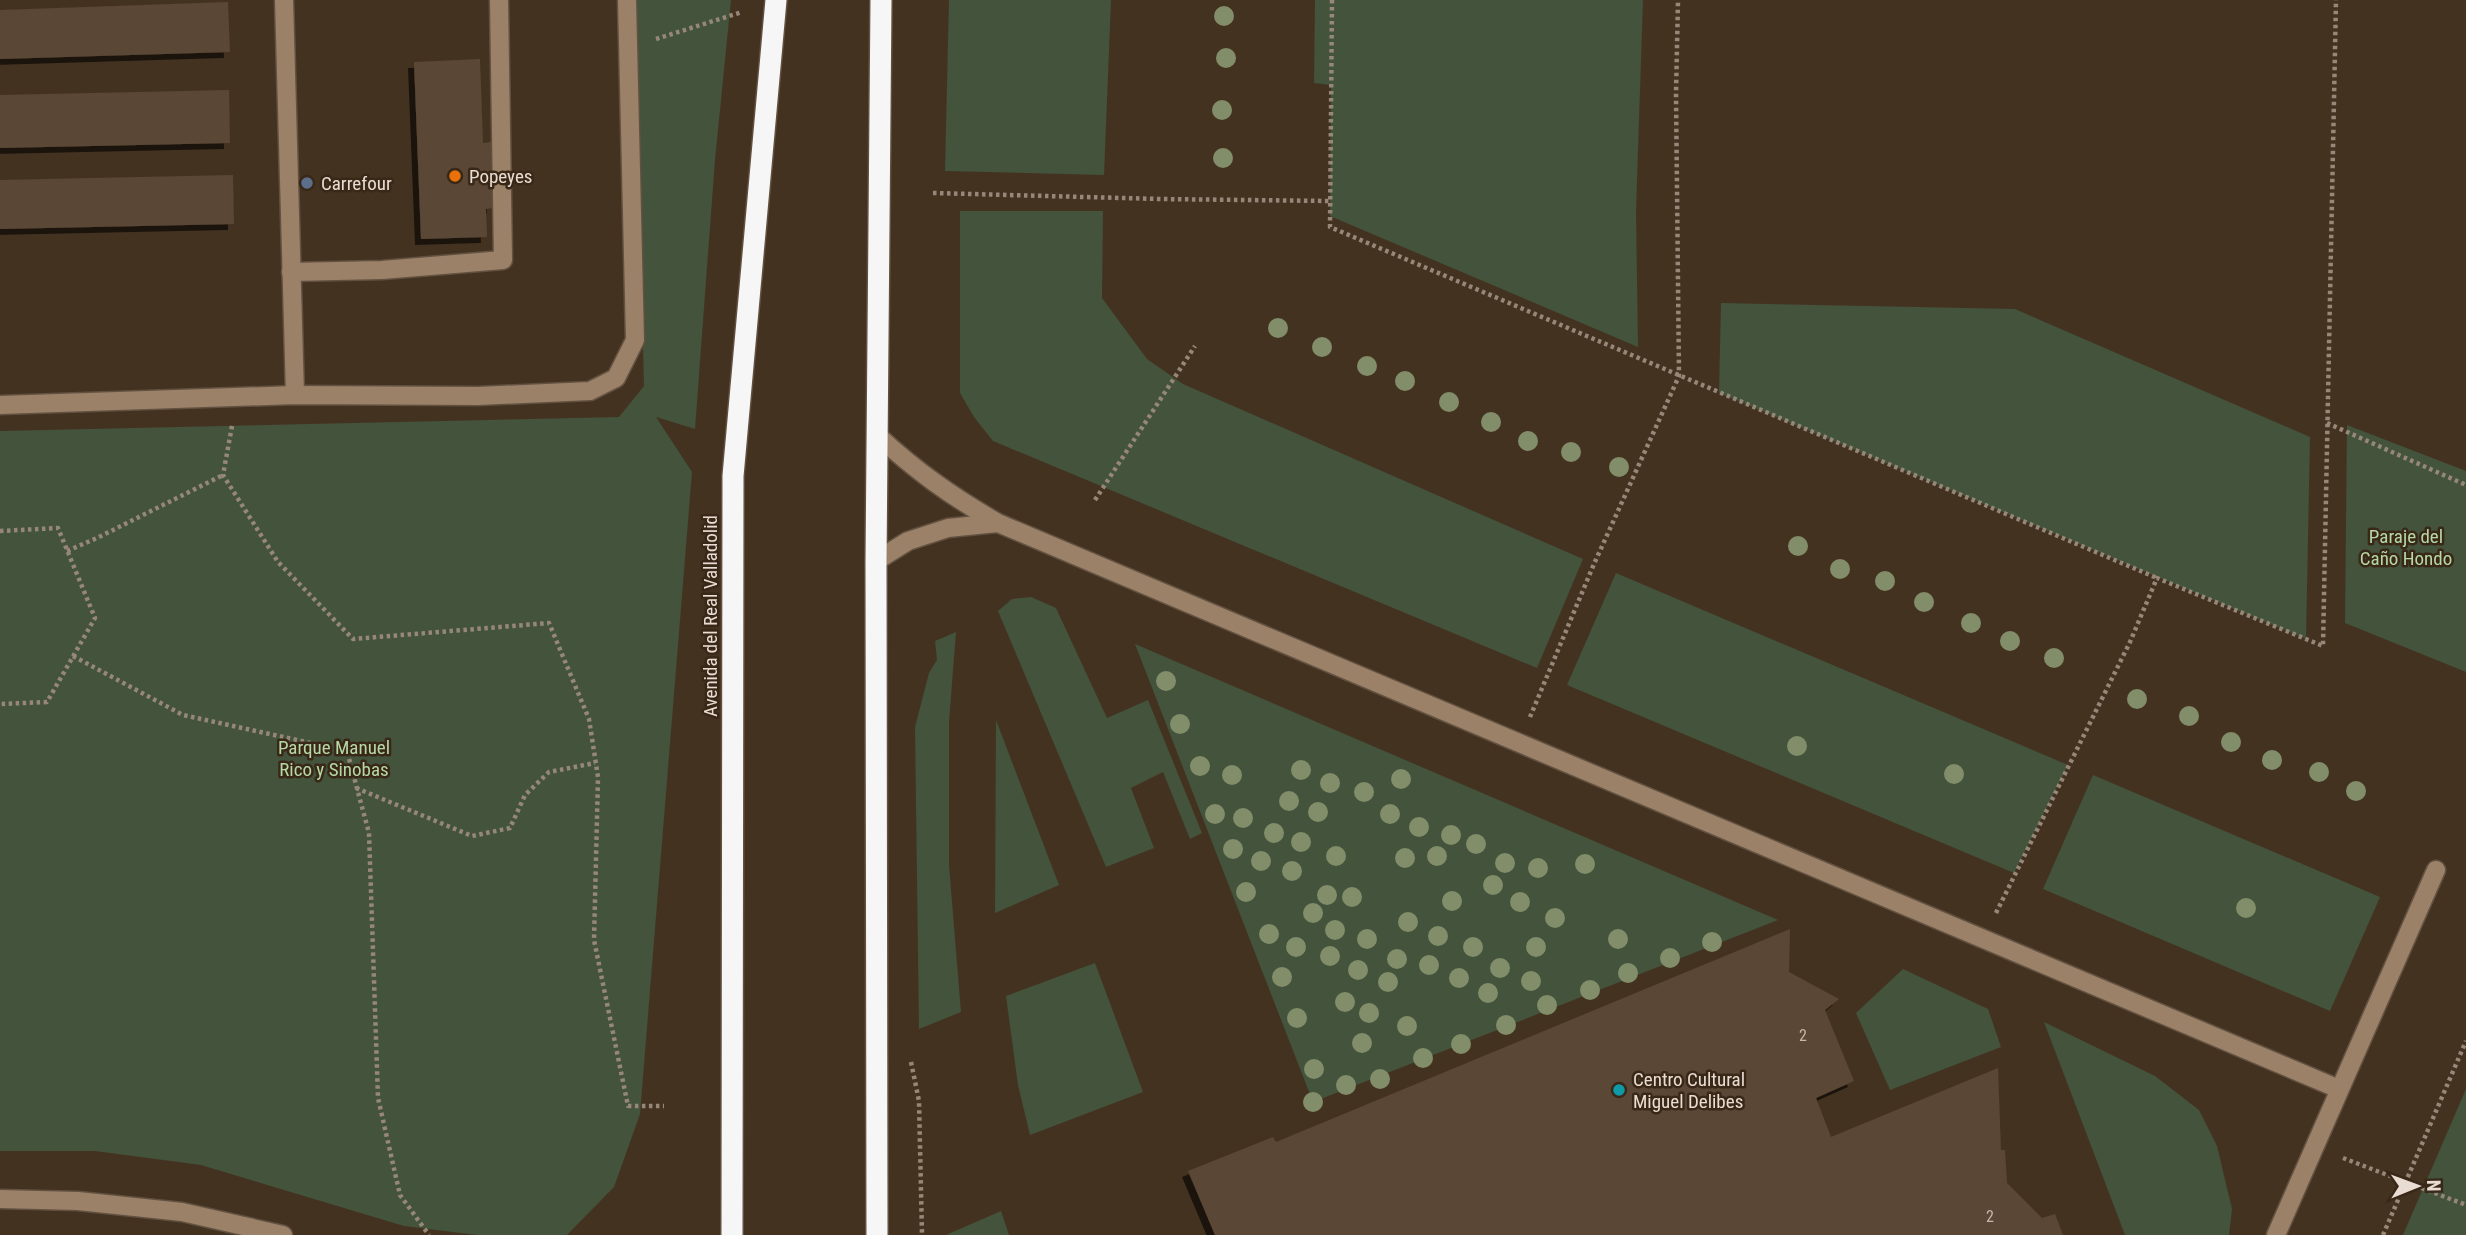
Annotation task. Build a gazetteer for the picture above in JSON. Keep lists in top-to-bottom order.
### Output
{
  "streets": {
    "highway": ["Avenida del Real Valladolid"]
  },
  "parks": ["Paraje del Caño Hondo", "Parque Manuel Rico y Sinobas"],
  "places": ["Popeyes", "Carrefour", "Centro Cultural Miguel Delibes"],
  "house_numbers": ["2", "2"],
  "north": "right"
}
